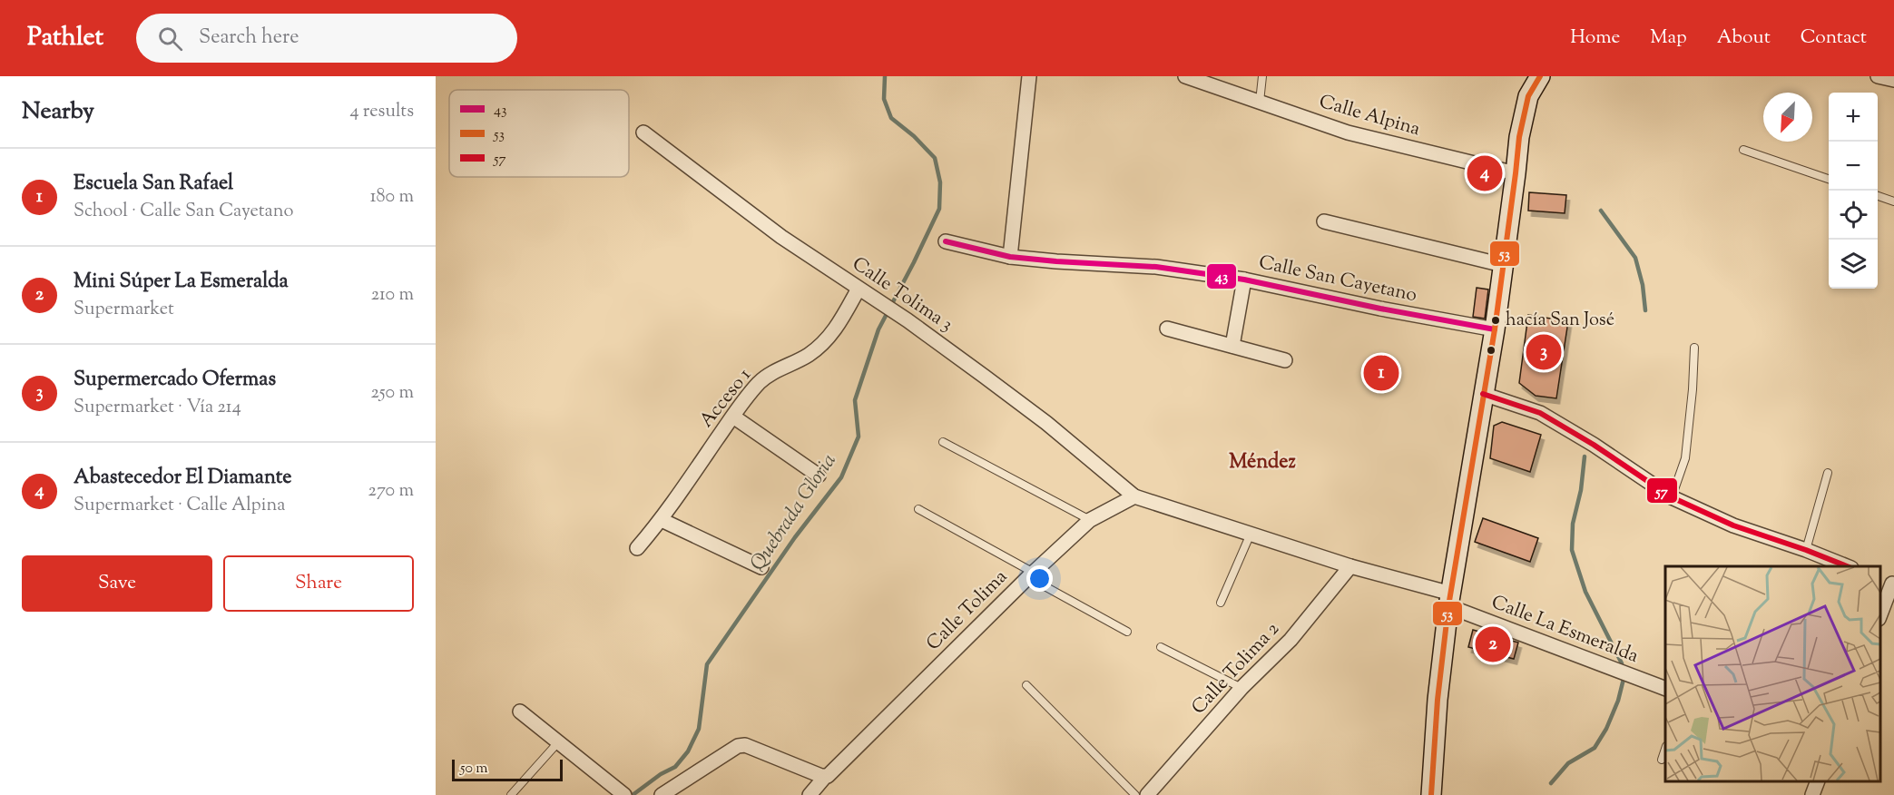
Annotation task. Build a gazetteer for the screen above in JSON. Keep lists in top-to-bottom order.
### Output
{
  "streets": {
    "street": [
      "Calle Alpina",
      "Calle San Cayetano",
      "Calle Tolima 3",
      "Acceso 1",
      "Calle Tolima",
      "Calle La Esmeralda",
      "Calle Tolima 2"
    ]
  },
  "crossings": [
    ["Calle Tolima 3", "Acceso 1"],
    ["Calle Tolima 3", "Calle Tolima"]
  ],
  "districts": ["Méndez"],
  "water": ["Quebrada Gloria"],
  "places": ["hacía San José"],
  "lines": ["transit line 53", "transit line 43", "transit line 57"],
  "legend": ["43", "53", "57"],
  "scale_bar": "50 m",
  "north": "bottom left",
  "page": {
    "header": "Pathlet",
    "search": "Search here",
    "nav": [
      "Home",
      "Map",
      "About",
      "Contact"
    ],
    "heading": ["Nearby", "4 results"],
    "map_buttons": ["+", "−"],
    "list": [
      {
        "mark": "1",
        "name": "Escuela San Rafael",
        "note": "School · Calle San Cayetano",
        "value": "180 m"
      },
      {
        "mark": "2",
        "name": "Mini Súper La Esmeralda",
        "note": "Supermarket",
        "value": "210 m"
      },
      {
        "mark": "3",
        "name": "Supermercado Ofermas",
        "note": "Supermarket · Vía 214",
        "value": "250 m"
      },
      {
        "mark": "4",
        "name": "Abastecedor El Diamante",
        "note": "Supermarket · Calle Alpina",
        "value": "270 m"
      }
    ],
    "pins": [
      "4",
      "3",
      "1",
      "2"
    ],
    "buttons": ["Save", "Share"],
    "scale": "50 m"
  }
}
